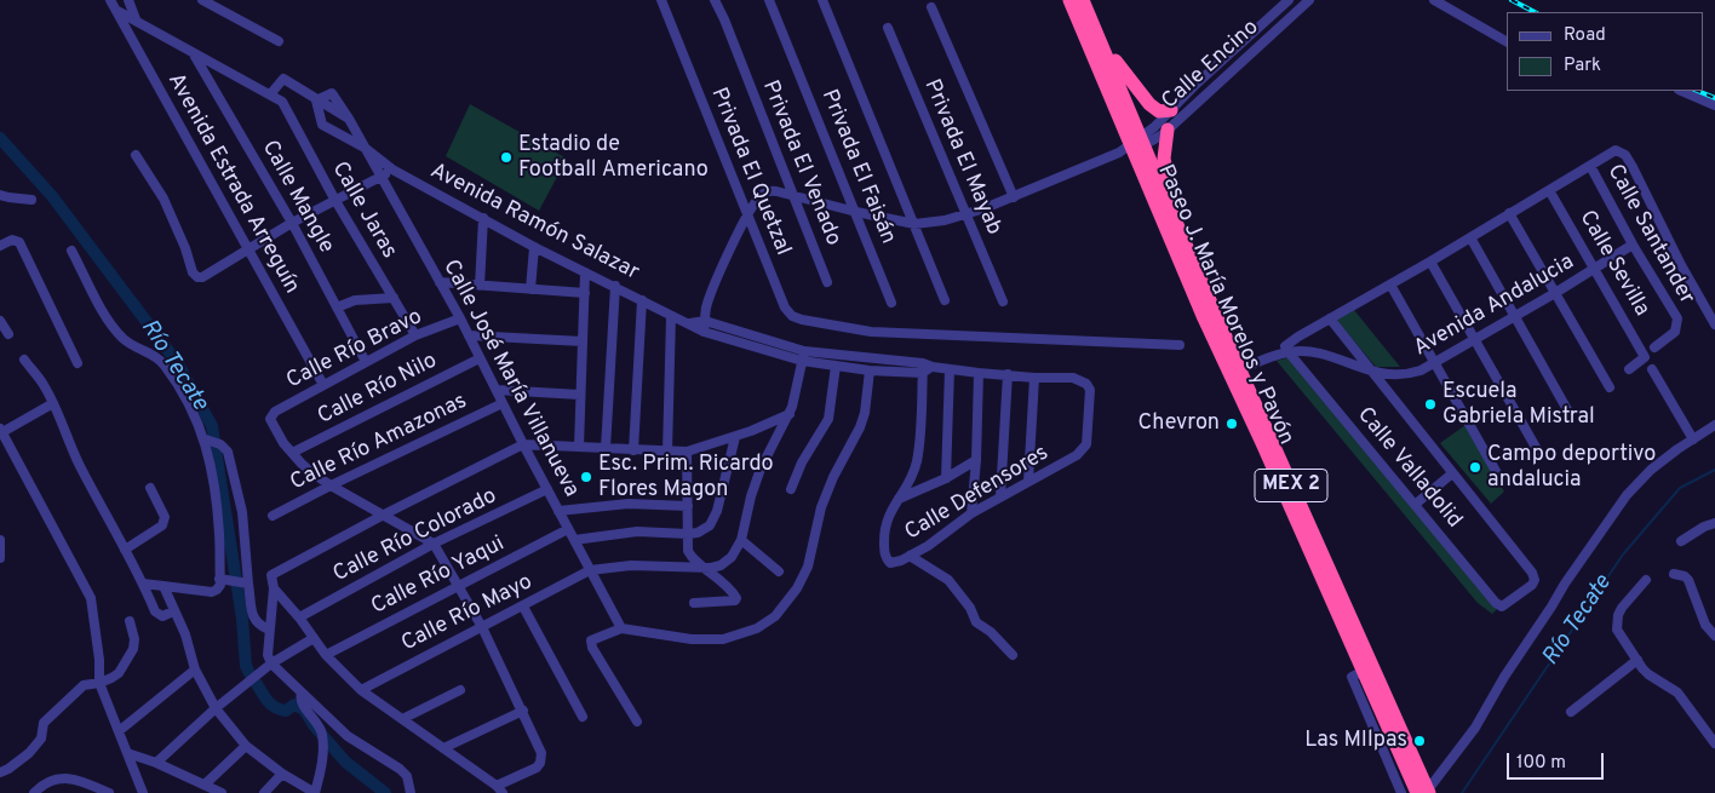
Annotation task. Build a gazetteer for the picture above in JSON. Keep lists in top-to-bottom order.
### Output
{
  "streets": {
    "highway": ["Paseo J. María Morelos y Pavón", "MEX 2"],
    "street": [
      "Calle Encino",
      "Privada El Mayab",
      "Privada El Venado",
      "Privada El Faisán",
      "Privada El Quetzal",
      "Avenida Estrada Arreguín",
      "Calle Mangle",
      "Calle Jaras",
      "Avenida Ramón Salazar",
      "Calle Santander",
      "Calle Sevilla",
      "Avenida Andalucia",
      "Calle Río Bravo",
      "Calle José María Villanueva",
      "Calle Río Nilo",
      "Calle Río Amazonas",
      "Calle Valladolid",
      "Calle Defensores",
      "Calle Río Colorado",
      "Calle Río Yaqui",
      "Calle Río Mayo"
    ]
  },
  "crossings": [
    ["Calle Encino", "Paseo J. María Morelos y Pavón"],
    ["Avenida Estrada Arreguín", "Calle Río Bravo"],
    ["Calle Mangle", "Calle Río Bravo"],
    ["Calle Jaras", "Avenida Ramón Salazar"],
    ["Calle Jaras", "Calle Río Bravo"],
    ["Avenida Ramón Salazar", "Calle José María Villanueva"],
    ["Avenida Ramón Salazar", "Calle Defensores"],
    ["Calle Santander", "Avenida Andalucia"],
    ["Calle Sevilla", "Avenida Andalucia"],
    ["Paseo J. María Morelos y Pavón", "Avenida Andalucia"],
    ["Avenida Andalucia", "Calle Valladolid"],
    ["Calle Río Bravo", "Calle José María Villanueva"],
    ["Calle Río Bravo", "Calle Río Nilo"],
    ["Calle José María Villanueva", "Calle Río Nilo"],
    ["Calle José María Villanueva", "Calle Río Amazonas"],
    ["Calle José María Villanueva", "Calle Río Colorado"],
    ["Calle José María Villanueva", "Calle Río Yaqui"],
    ["Calle José María Villanueva", "Calle Río Mayo"]
  ],
  "water": ["Río Tecate"],
  "places": [
    "Estadio de Football Americano",
    "Escuela Gabriela Mistral",
    "Chevron",
    "Campo deportivo andalucia",
    "Esc. Prim. Ricardo Flores Magon",
    "Las MIlpas"
  ],
  "legend": ["Road", "Park"],
  "scale_bar": "100 m"
}
